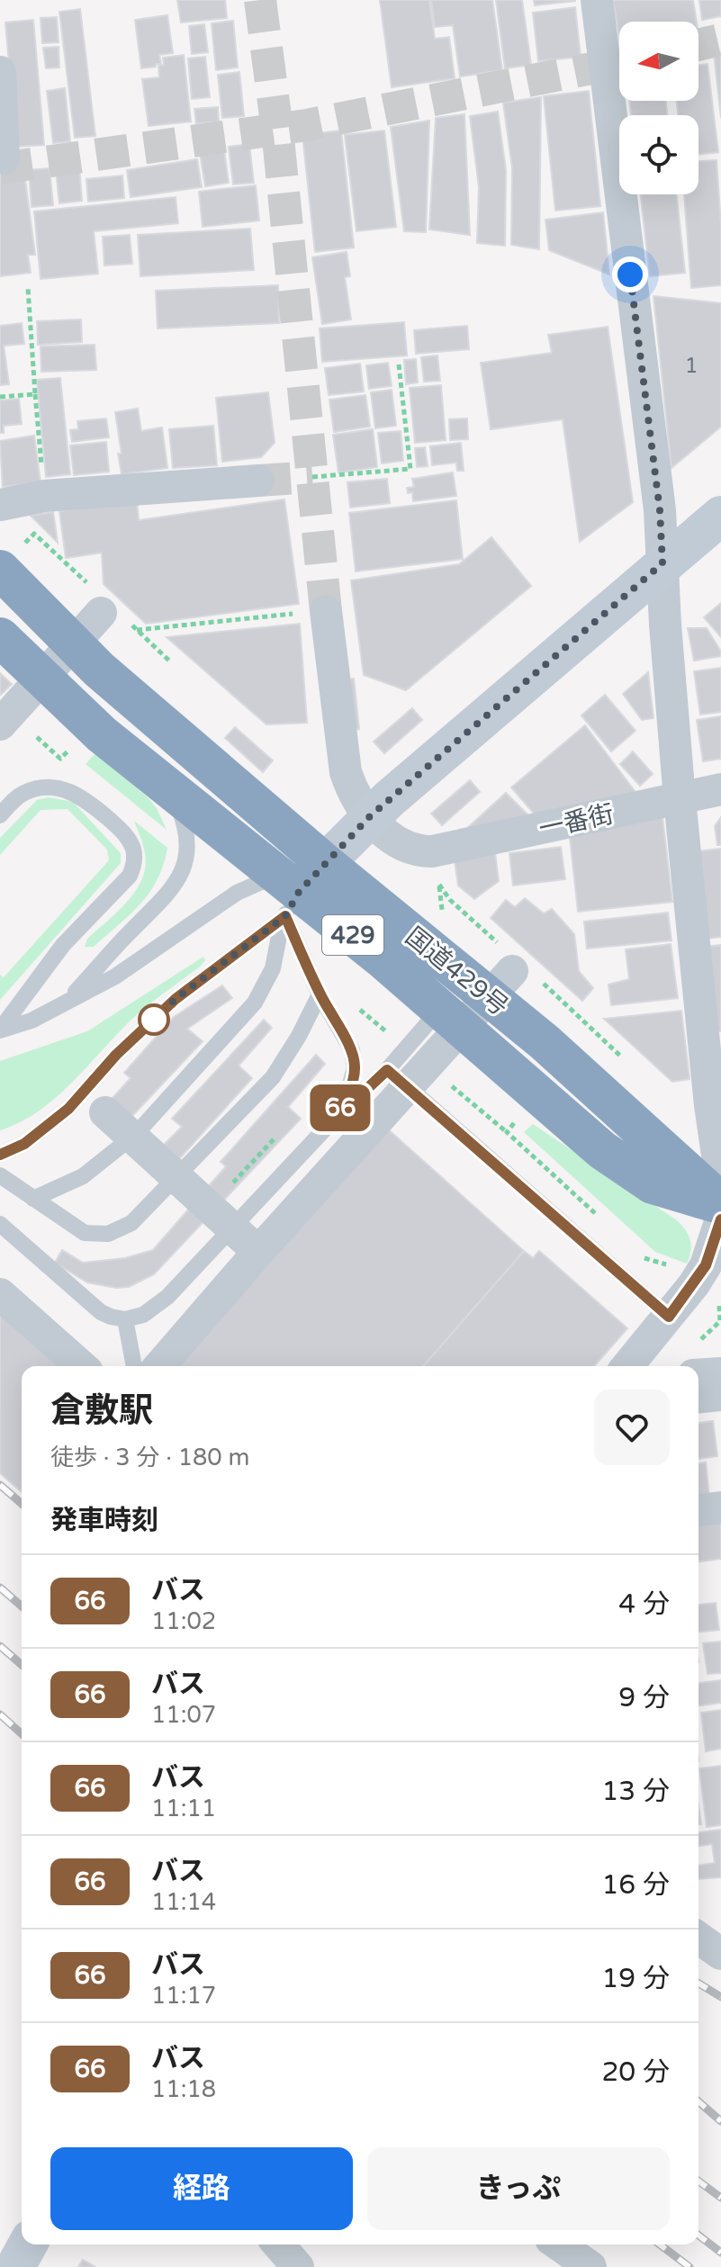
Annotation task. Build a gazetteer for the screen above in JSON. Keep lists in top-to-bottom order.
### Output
{
  "streets": {
    "highway": ["429", "国道429号"],
    "street": ["一番街"]
  },
  "lines": ["bus line 66"],
  "house_numbers": ["1"],
  "north": "left",
  "page": {
    "on_map": "66",
    "heading": [
      ["倉敷駅", "徒歩 · 3 分 · 180 m"],
      "発車時刻"
    ],
    "list": [
      {
        "mark": "66",
        "name": "バス",
        "note": "11:02",
        "value": "4 分"
      },
      {
        "mark": "66",
        "name": "バス",
        "note": "11:07",
        "value": "9 分"
      },
      {
        "mark": "66",
        "name": "バス",
        "note": "11:11",
        "value": "13 分"
      },
      {
        "mark": "66",
        "name": "バス",
        "note": "11:14",
        "value": "16 分"
      },
      {
        "mark": "66",
        "name": "バス",
        "note": "11:17",
        "value": "19 分"
      },
      {
        "mark": "66",
        "name": "バス",
        "note": "11:18",
        "value": "20 分"
      }
    ],
    "buttons": ["経路", "きっぷ"]
  }
}
